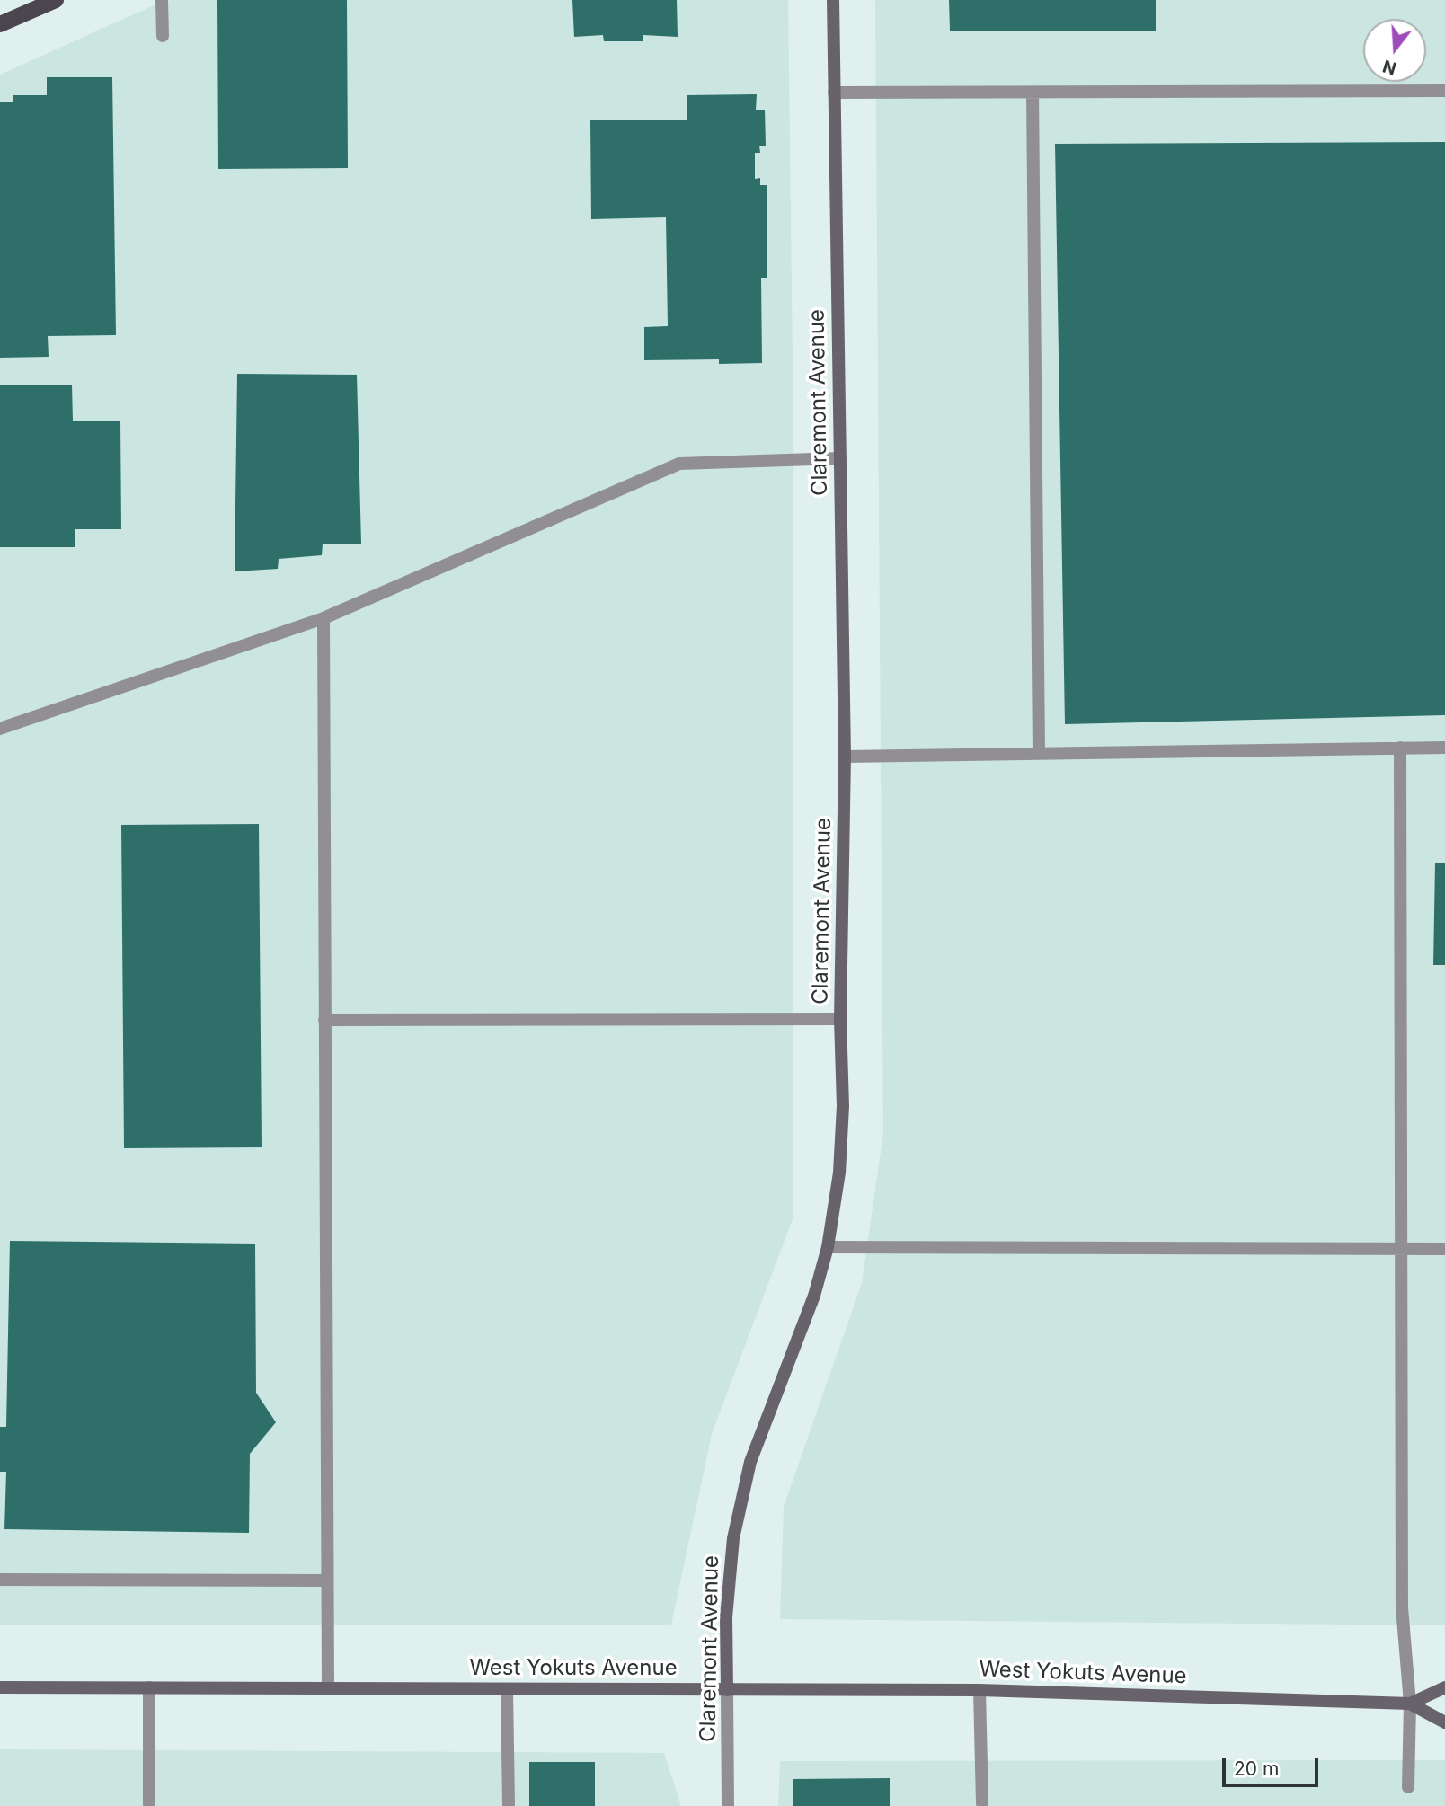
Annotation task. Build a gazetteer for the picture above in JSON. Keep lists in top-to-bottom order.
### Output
{
  "streets": {
    "street": ["Claremont Avenue", "West Yokuts Avenue"]
  },
  "crossings": [
    ["Claremont Avenue", "West Yokuts Avenue"]
  ],
  "scale_bar": "20 m",
  "north": "bottom"
}
